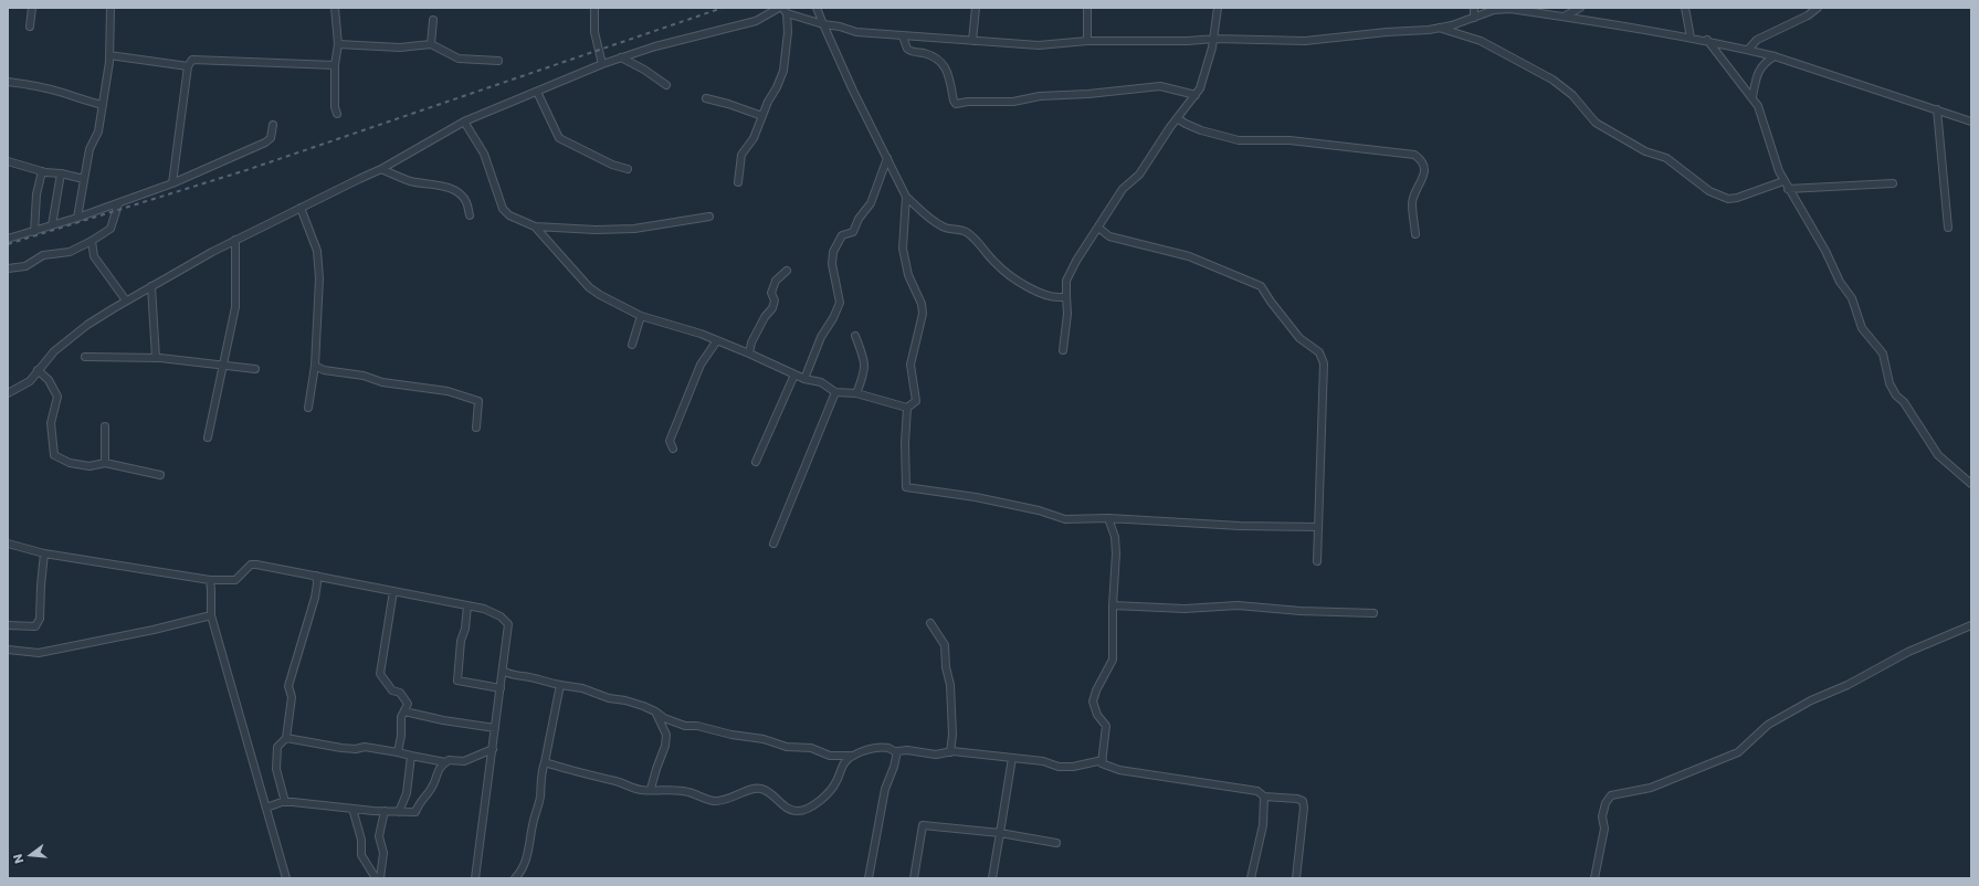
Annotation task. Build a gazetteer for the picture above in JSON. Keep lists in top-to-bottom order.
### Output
{
  "north": "left"
}
